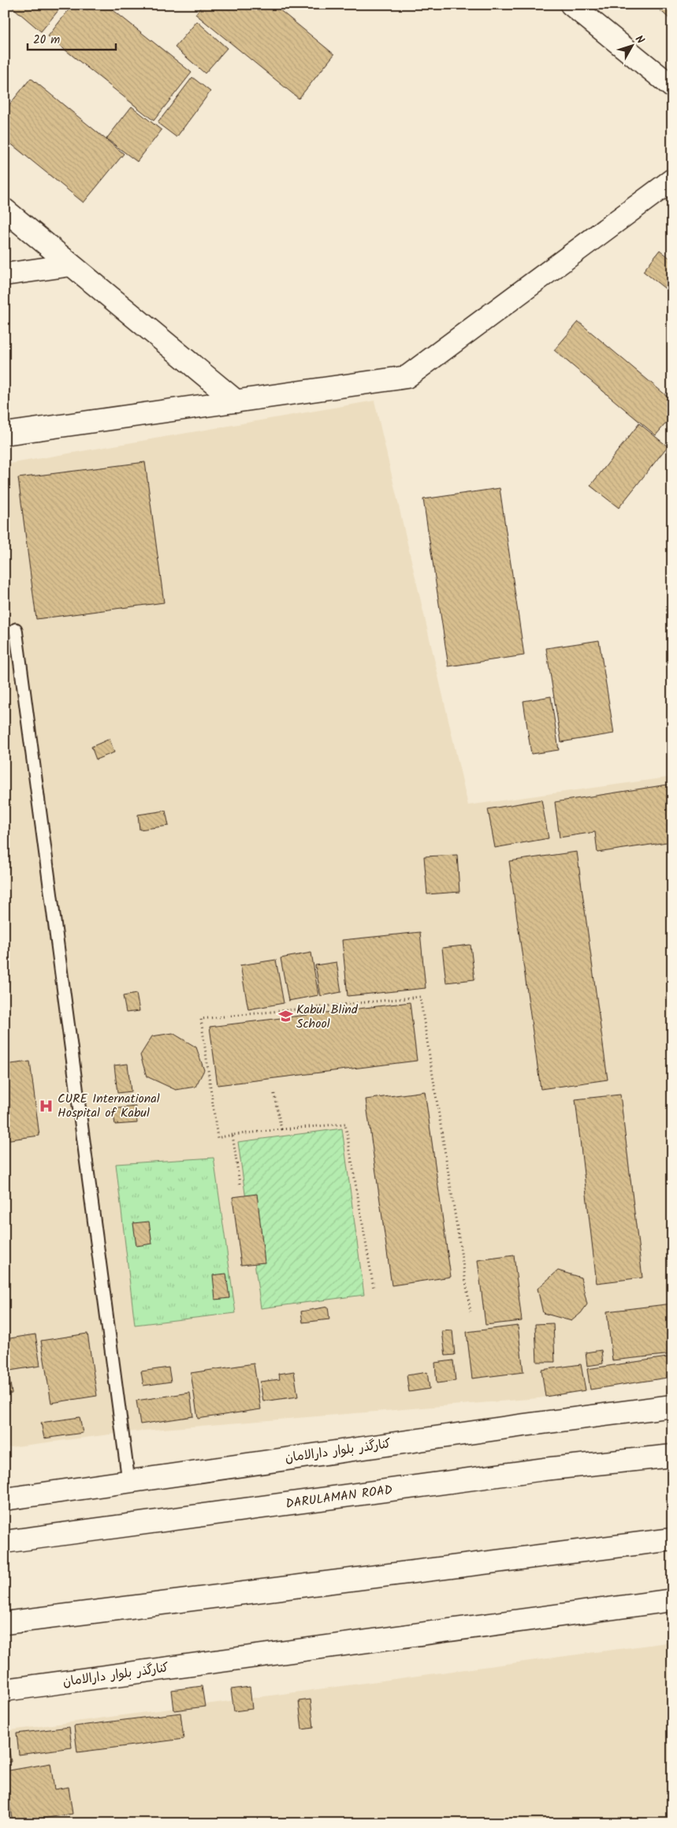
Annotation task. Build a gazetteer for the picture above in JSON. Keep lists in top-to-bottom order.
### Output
{
  "streets": {
    "street": ["کنارگذر بلوار دارالامان", "DARULAMAN ROAD"]
  },
  "places": {
    "school or university": ["Kabul Blind School"],
    "hospital": ["CURE International Hospital of Kabul"]
  },
  "scale_bar": "20 m",
  "north": "top right"
}
